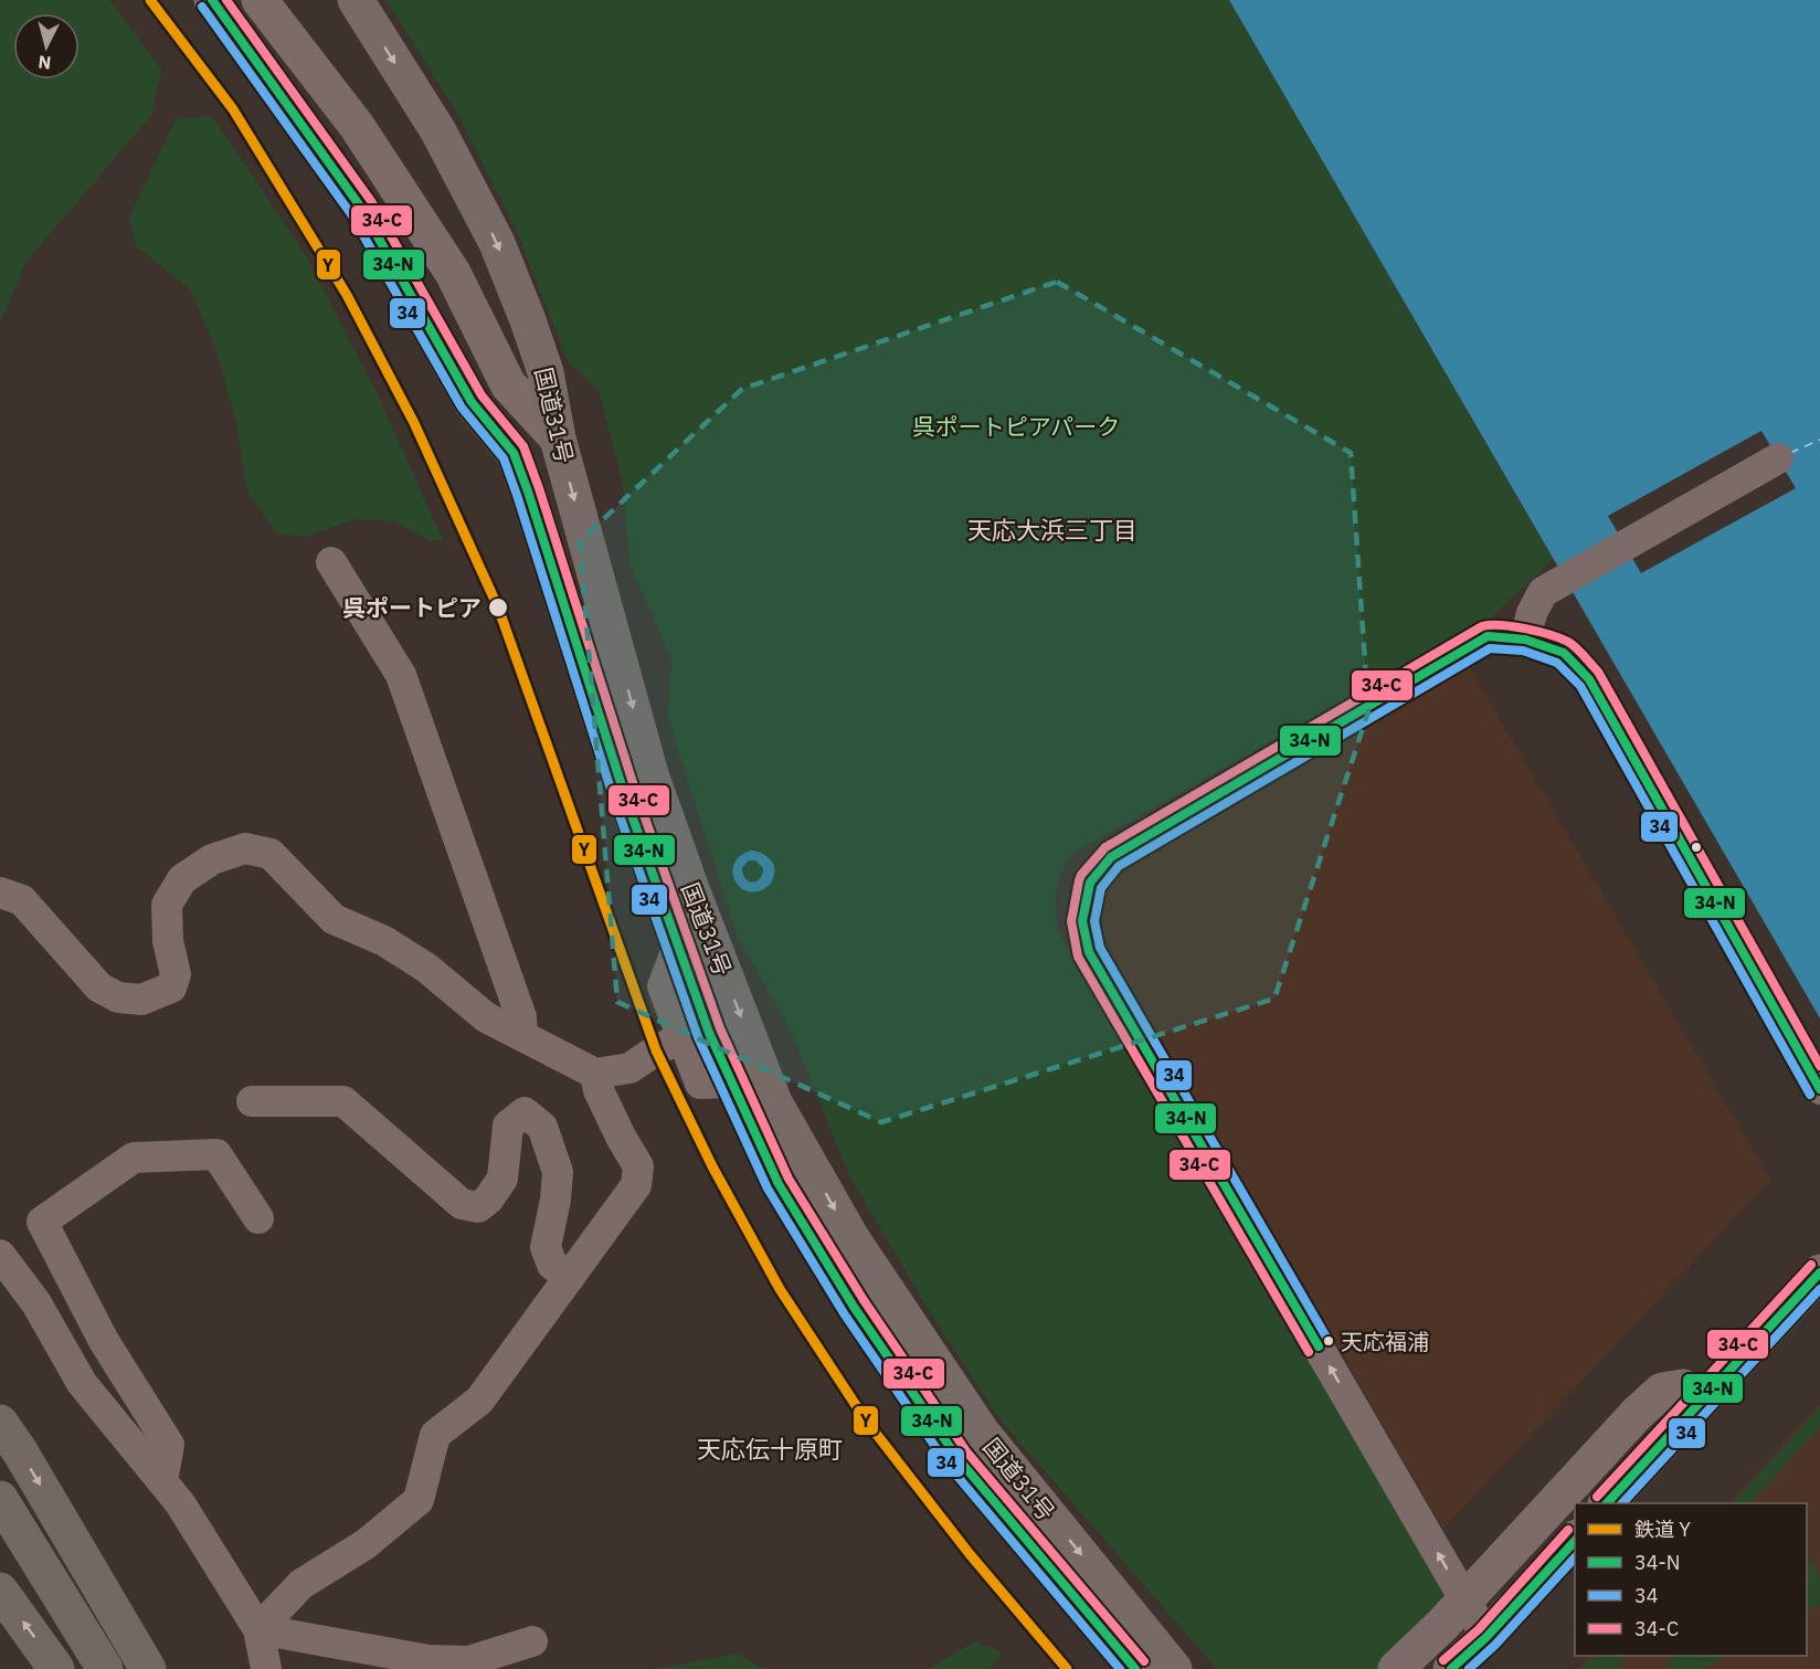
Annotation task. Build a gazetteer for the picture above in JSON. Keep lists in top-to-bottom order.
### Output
{
  "streets": {
    "highway": ["国道31号"]
  },
  "districts": ["天応大浜三丁目", "天応伝十原町"],
  "parks": ["呉ポートピアパーク"],
  "places": ["呉ポートピア", "天応福浦"],
  "lines": [
    "rail line Y",
    "transit line 34-N",
    "transit line 34-C",
    "transit line 34"
  ],
  "legend": [
    "鉄道 Y",
    "34-N",
    "34",
    "34-C"
  ],
  "north": "bottom"
}
